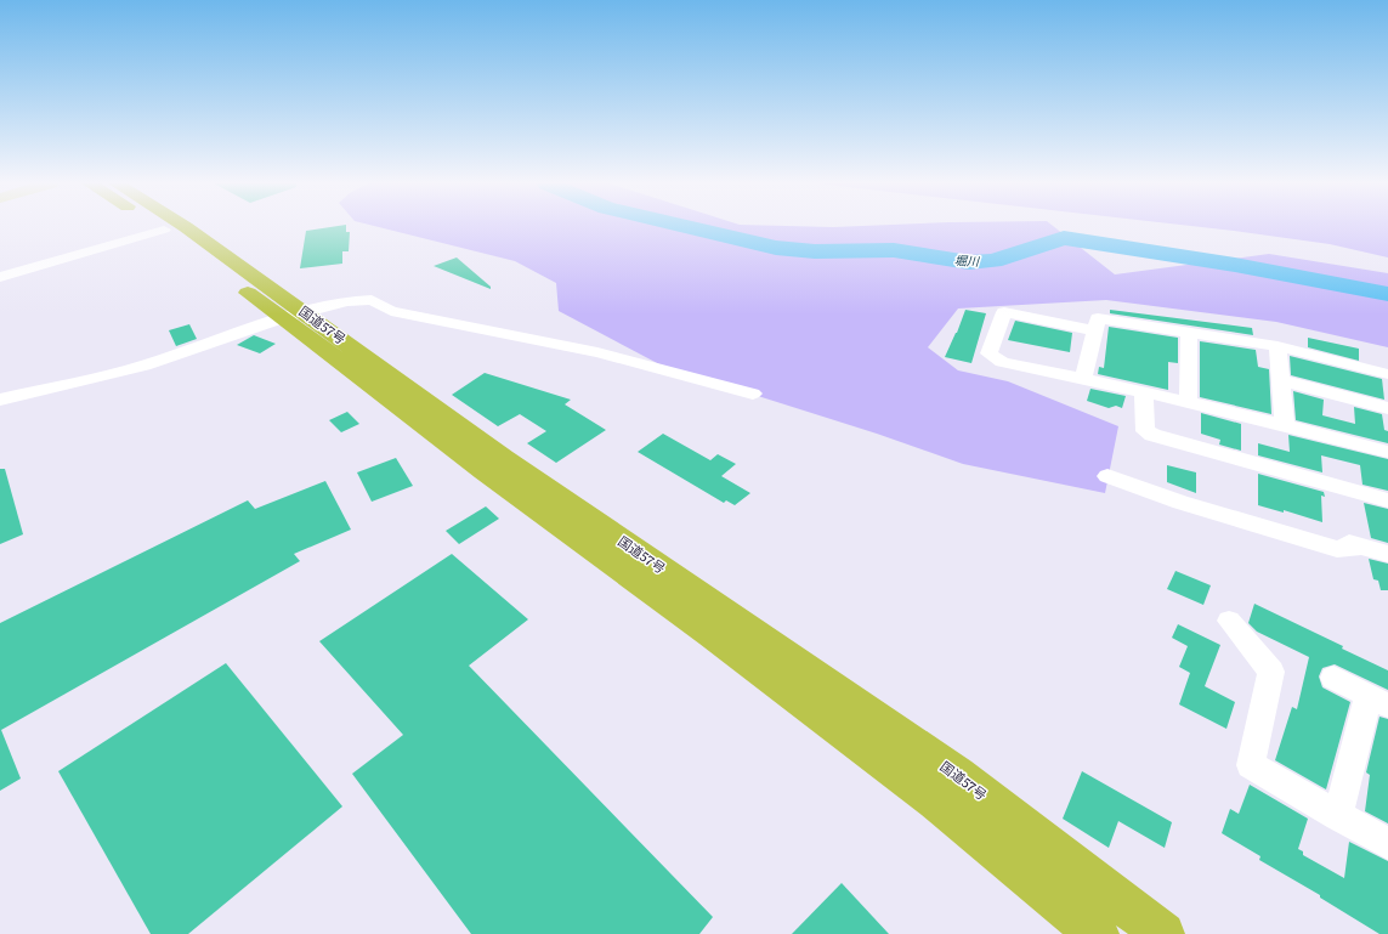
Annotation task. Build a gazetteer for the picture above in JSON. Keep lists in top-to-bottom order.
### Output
{
  "streets": {
    "highway": ["国道57号"]
  },
  "water": ["堀川"]
}
